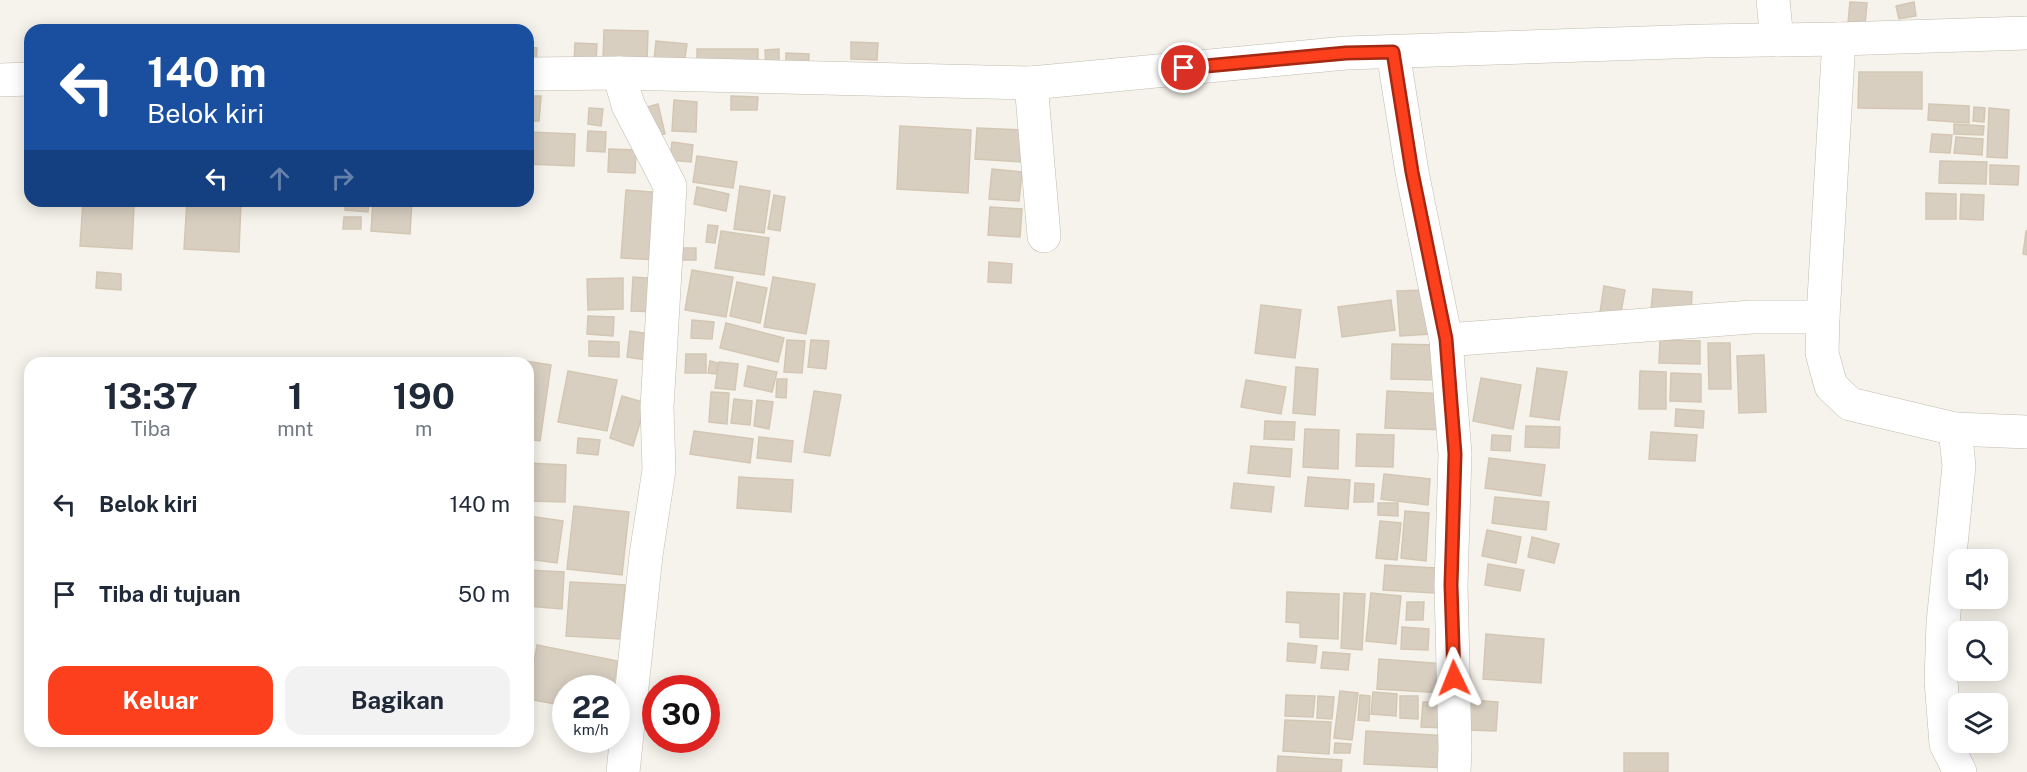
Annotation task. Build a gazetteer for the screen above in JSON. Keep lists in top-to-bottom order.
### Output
{
  "page": {
    "turn": ["140 m", "Belok kiri"],
    "eta": [
      "13:37",
      "Tiba",
      "1",
      "mnt",
      "190",
      "m"
    ],
    "list": [
      {
        "name": "Belok kiri",
        "value": "140 m"
      },
      {
        "name": "Tiba di tujuan",
        "value": "50 m"
      }
    ],
    "buttons": ["Keluar", "Bagikan"],
    "speed": "22 km/h",
    "limit": "30"
  }
}
